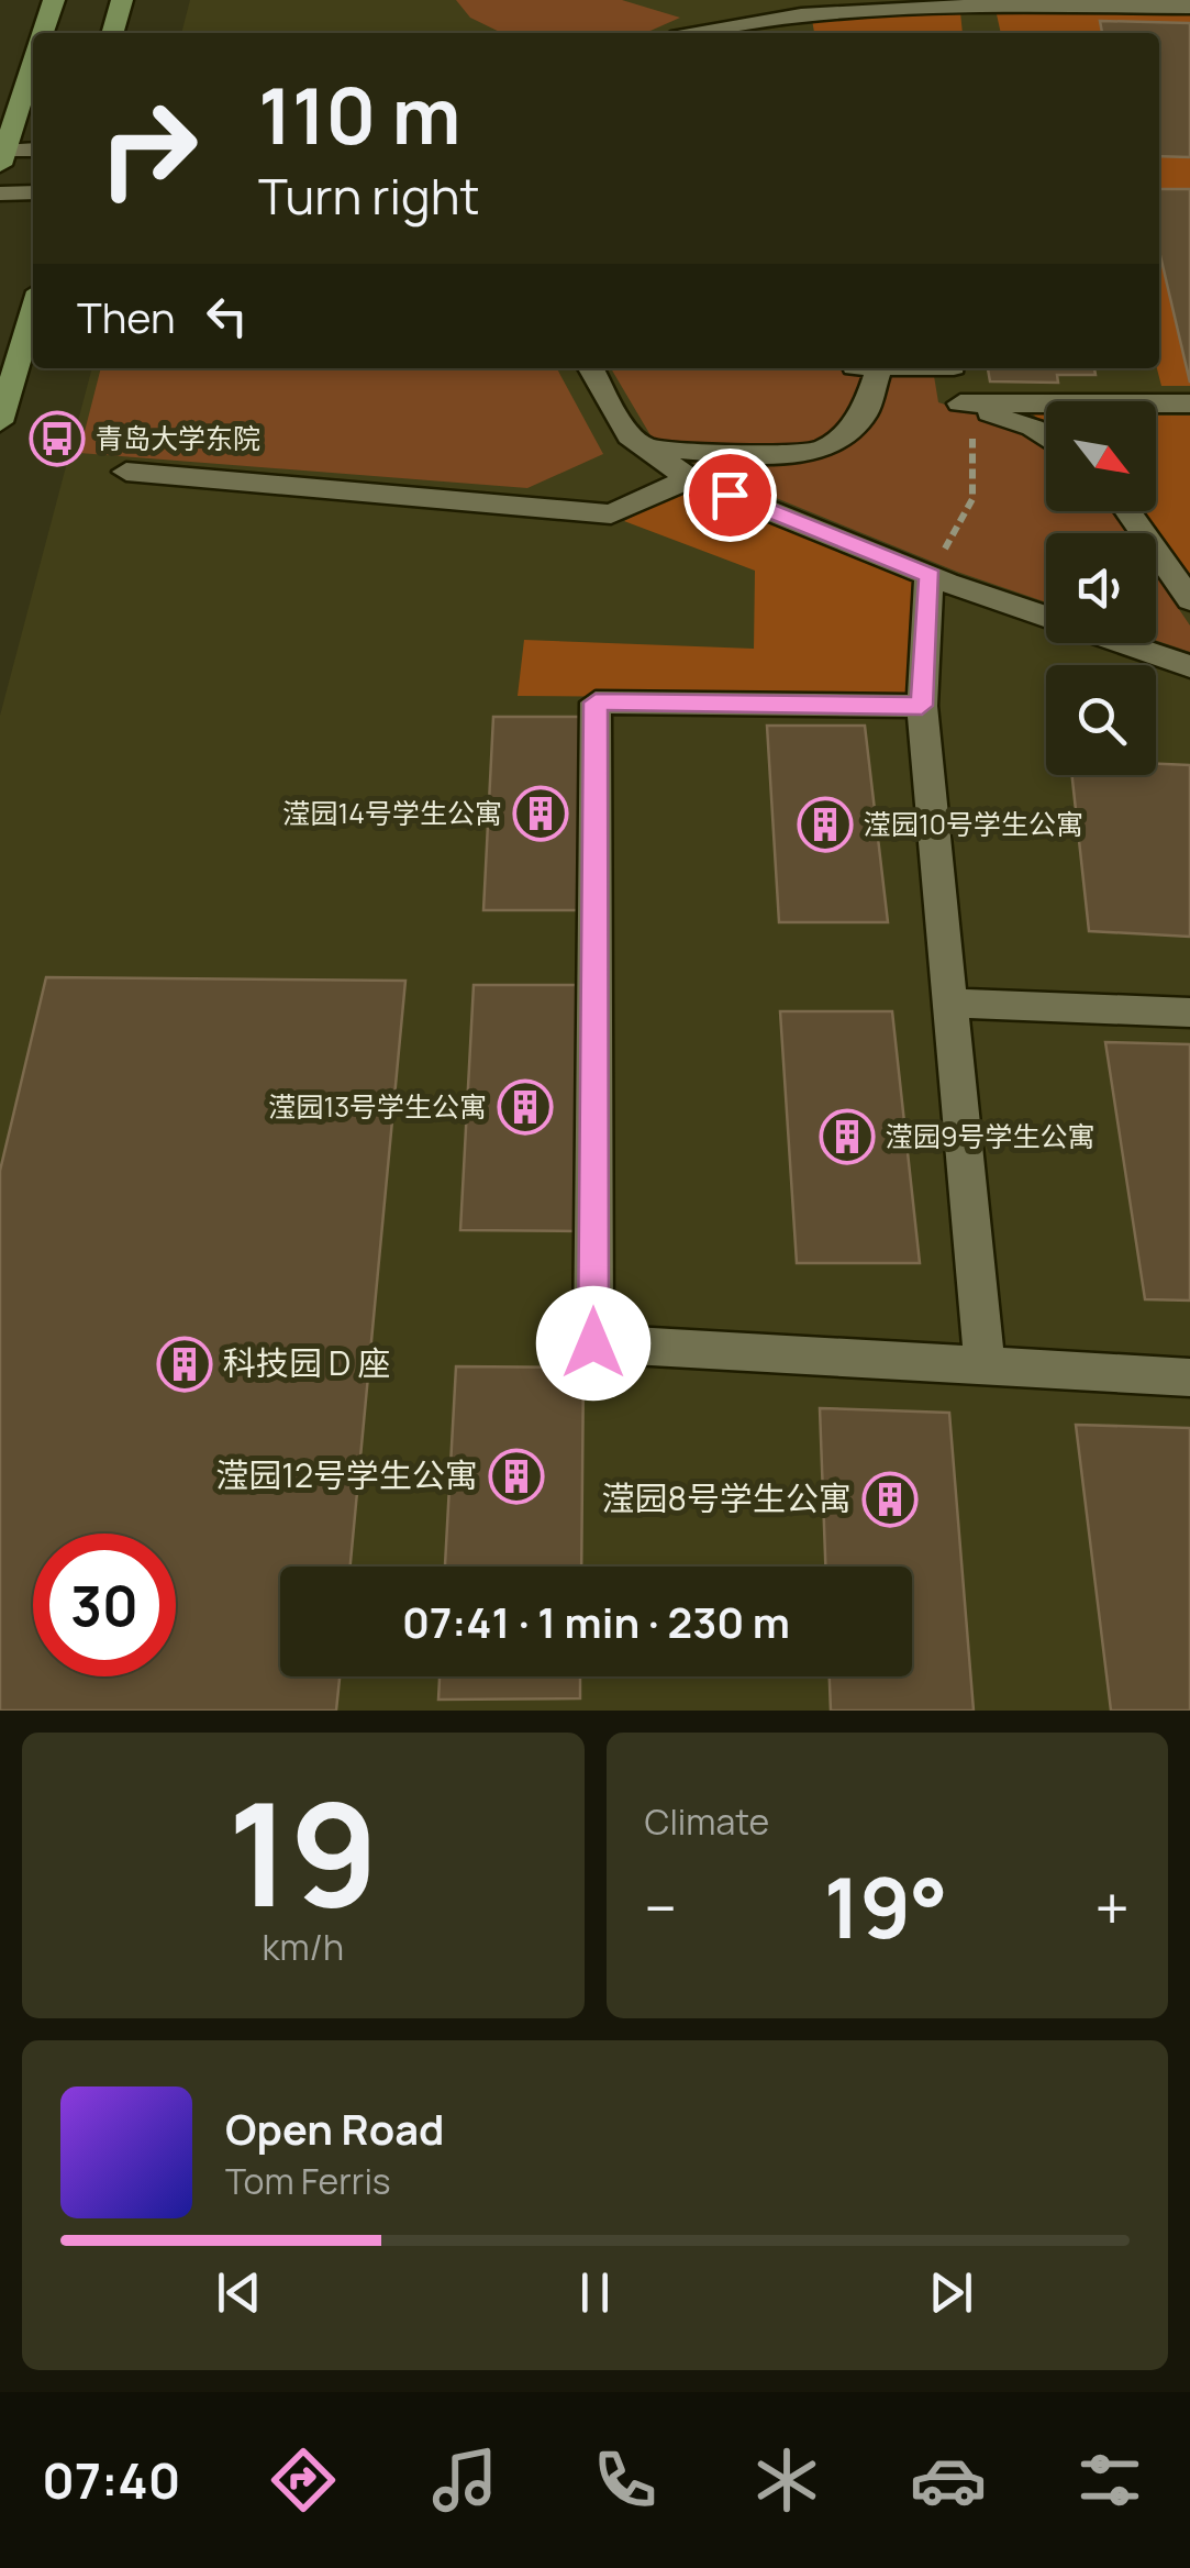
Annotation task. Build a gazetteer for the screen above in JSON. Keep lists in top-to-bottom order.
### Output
{
  "places": {
    "bus stop": ["青岛大学东院"],
    "building": [
      "滢园14号学生公寓",
      "滢园10号学生公寓",
      "滢园13号学生公寓",
      "滢园9号学生公寓",
      "科技园 D 座",
      "滢园12号学生公寓",
      "滢园8号学生公寓"
    ]
  },
  "north": "bottom right",
  "page": {
    "turn": ["110 m", "Turn right"],
    "then": "Then",
    "limit": "30",
    "trip": "07:41 · 1 min · 230 m",
    "tile": [
      ["19", "km/h"],
      "Climate"
    ],
    "heat": ["−", "19°", "+"],
    "song": ["Open Road", "Tom Ferris"],
    "tabs": "07:40"
  }
}
